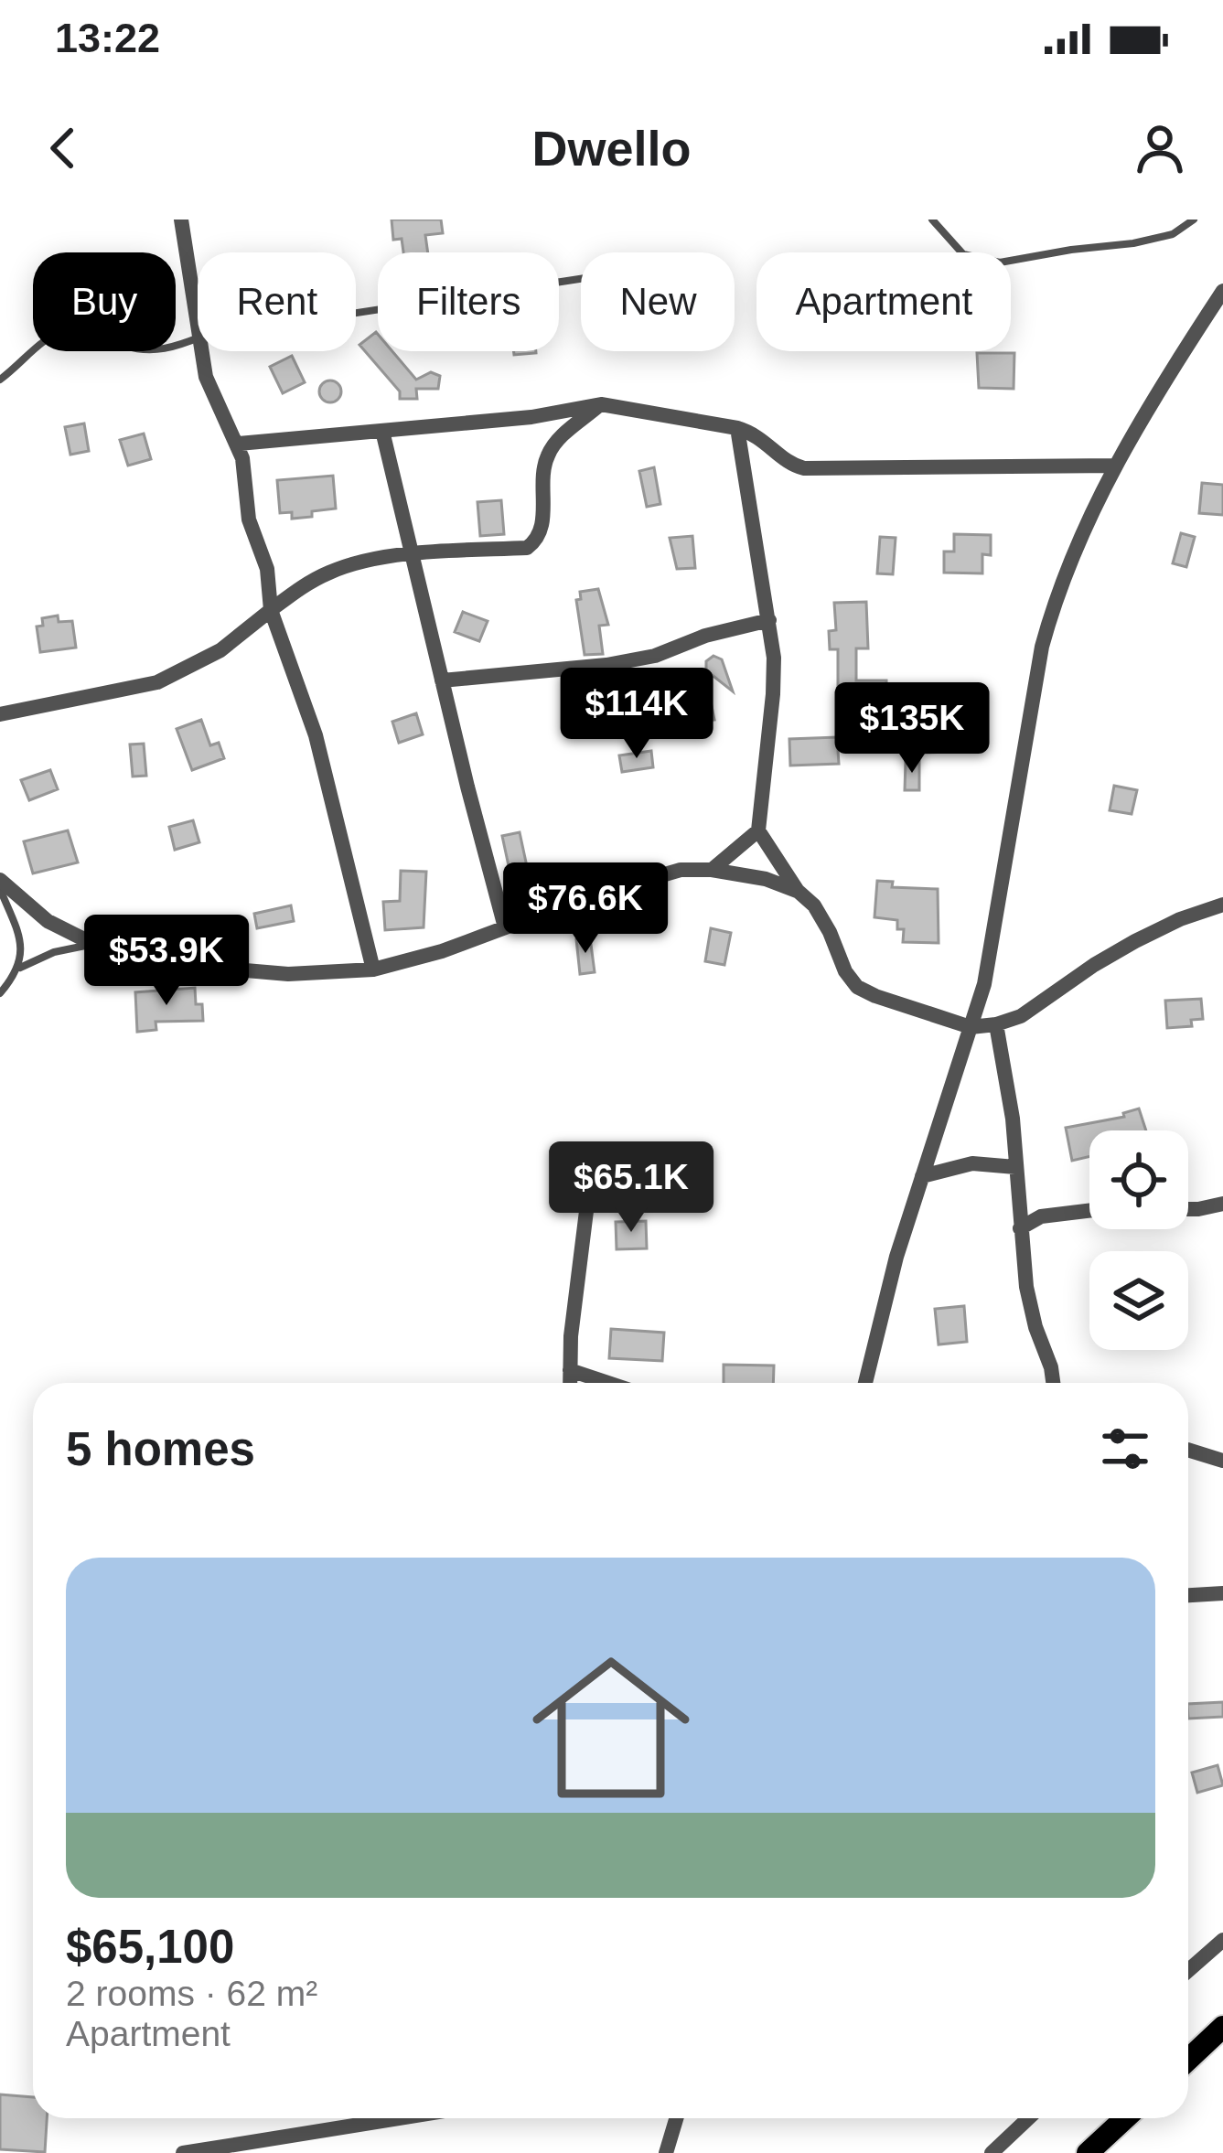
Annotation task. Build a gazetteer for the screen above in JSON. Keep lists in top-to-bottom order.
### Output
{
  "page": {
    "status": "13:22",
    "header": "Dwello",
    "chip": [
      "Buy",
      "Rent",
      "Filters",
      "New",
      "Apartment"
    ],
    "price": [
      "$114K",
      "$135K",
      "$76.6K",
      "$53.9K",
      "$65.1K"
    ],
    "heading": "5 homes",
    "list": [
      {
        "name": "$65,100",
        "note": "2 rooms · 62 m² · Apartment"
      }
    ]
  }
}
